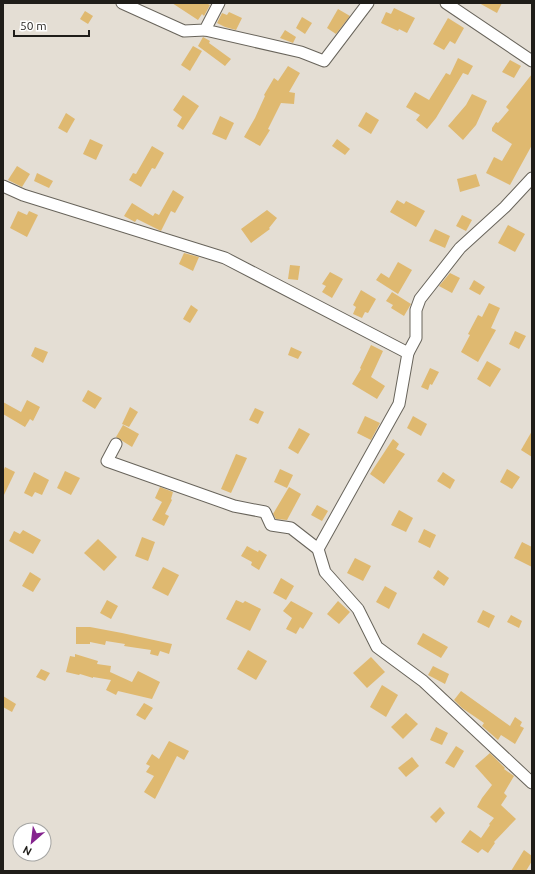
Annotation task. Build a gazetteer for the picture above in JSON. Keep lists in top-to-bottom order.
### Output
{
  "scale_bar": "50 m",
  "north": "bottom left"
}
